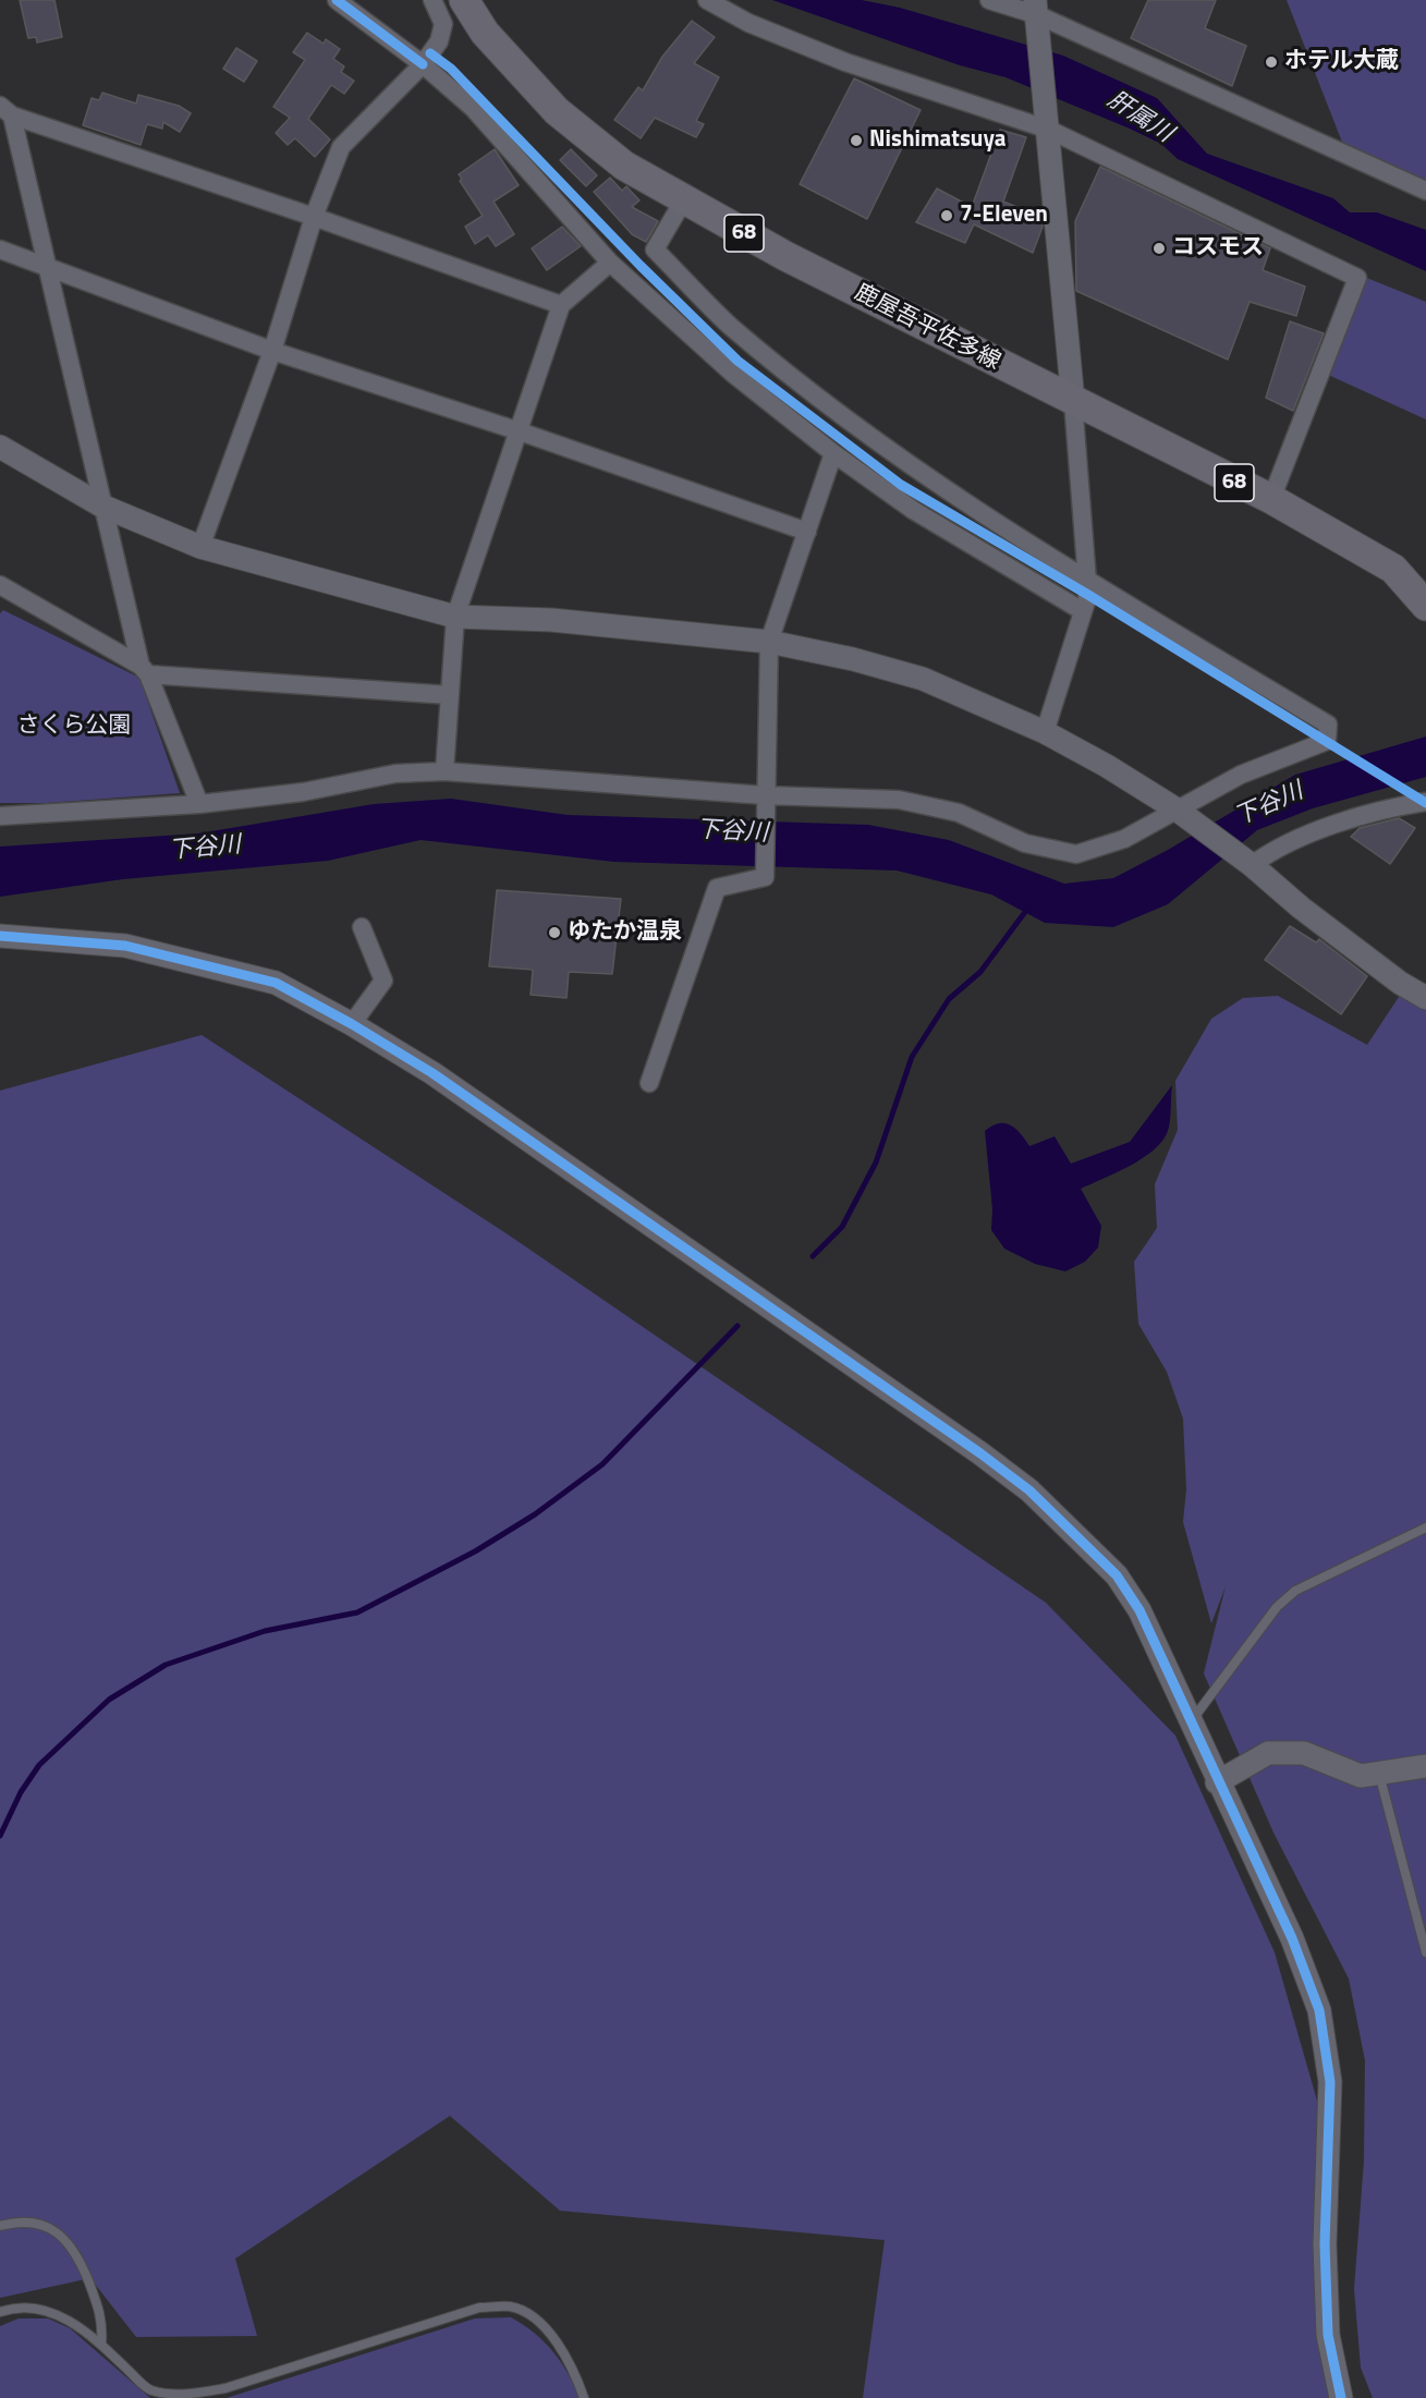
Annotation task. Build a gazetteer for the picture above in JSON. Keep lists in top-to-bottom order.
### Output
{
  "streets": {
    "main road": ["68", "鹿屋吾平佐多線"]
  },
  "water": ["肝属川", "下谷川"],
  "parks": ["さくら公園"],
  "places": [
    "ホテル大蔵",
    "Nishimatsuya",
    "7-Eleven",
    "コスモス",
    "ゆたか温泉"
  ]
}
